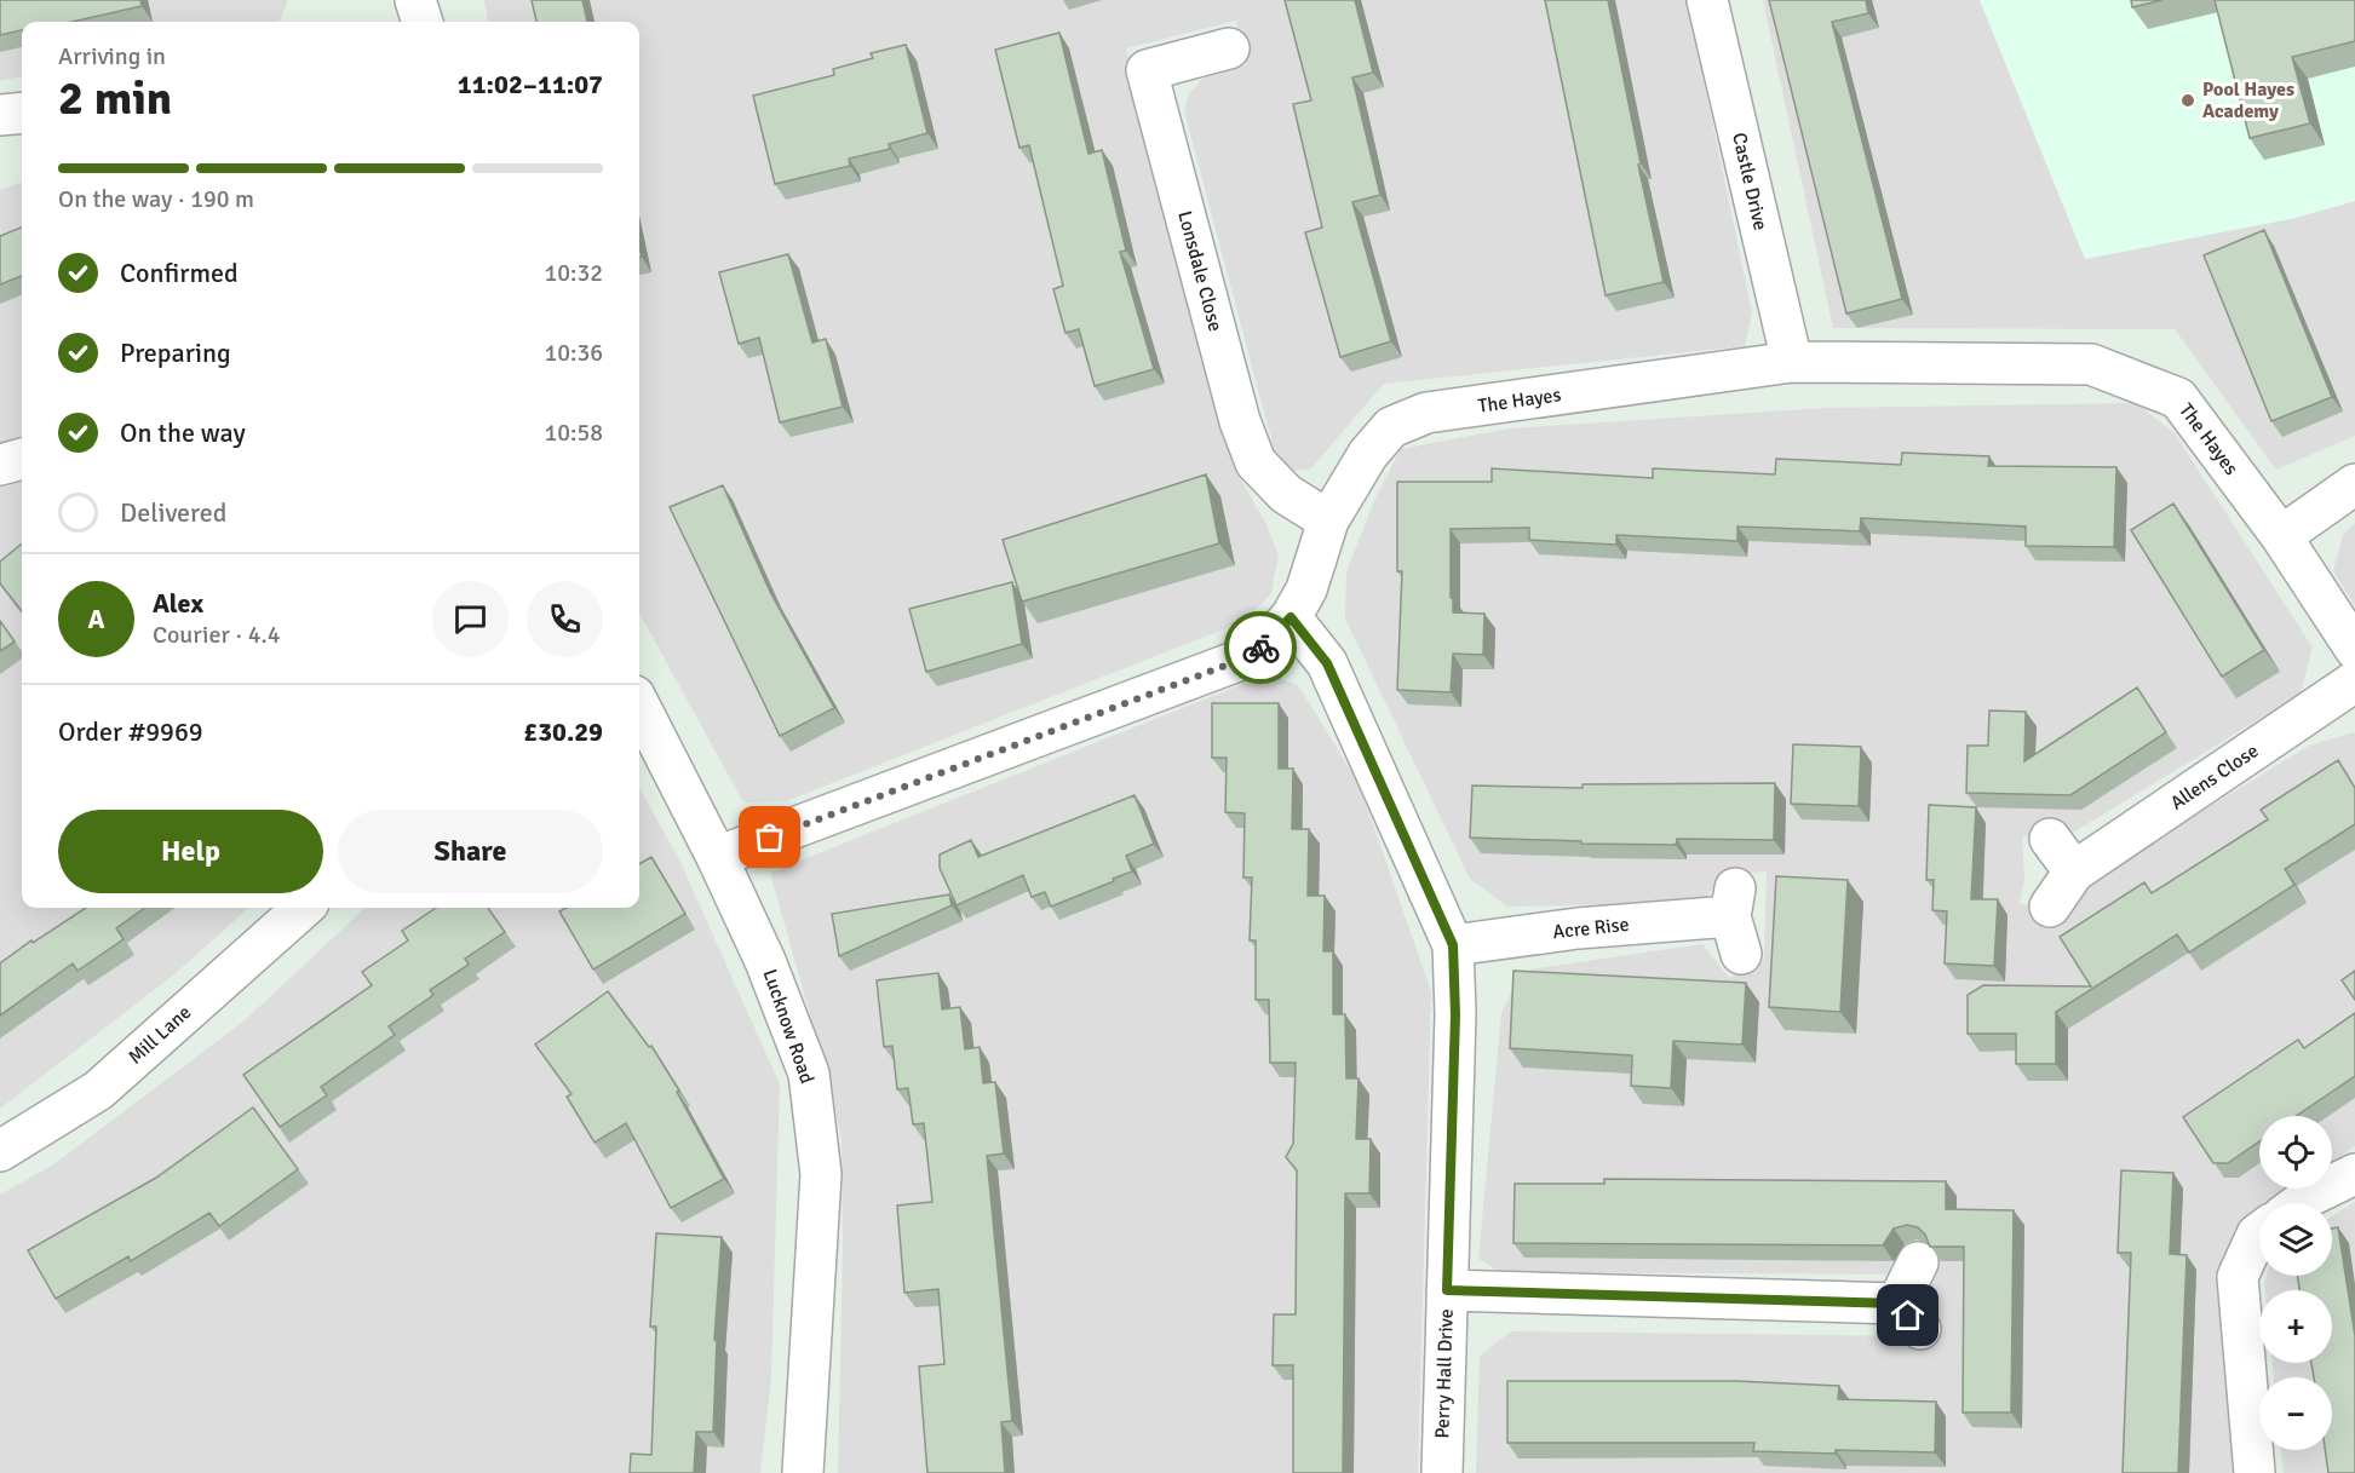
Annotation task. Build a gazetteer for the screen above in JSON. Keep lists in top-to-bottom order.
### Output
{
  "streets": {
    "street": [
      "Castle Drive",
      "Lonsdale Close",
      "The Hayes",
      "Allens Close",
      "Acre Rise",
      "Lucknow Road",
      "Mill Lane",
      "Perry Hall Drive"
    ]
  },
  "crossings": [
    ["Castle Drive", "The Hayes"],
    ["Lonsdale Close", "The Hayes"],
    ["The Hayes", "Lucknow Road"],
    ["The Hayes", "Perry Hall Drive"],
    ["Acre Rise", "Perry Hall Drive"]
  ],
  "places": ["Pool Hayes Academy"],
  "page": {
    "heading": ["2 min", "Arriving in", "11:02–11:07"],
    "panel": [
      "Alex",
      "Courier · 4.4",
      "Order #9969",
      "£30.29"
    ],
    "bar": "On the way · 190 m",
    "list": [
      ["Confirmed", "10:32"],
      ["Preparing", "10:36"],
      ["On the way", "10:58"],
      "Delivered"
    ],
    "round": "A",
    "buttons": ["Help", "Share"],
    "map_buttons": ["+", "−"]
  }
}
